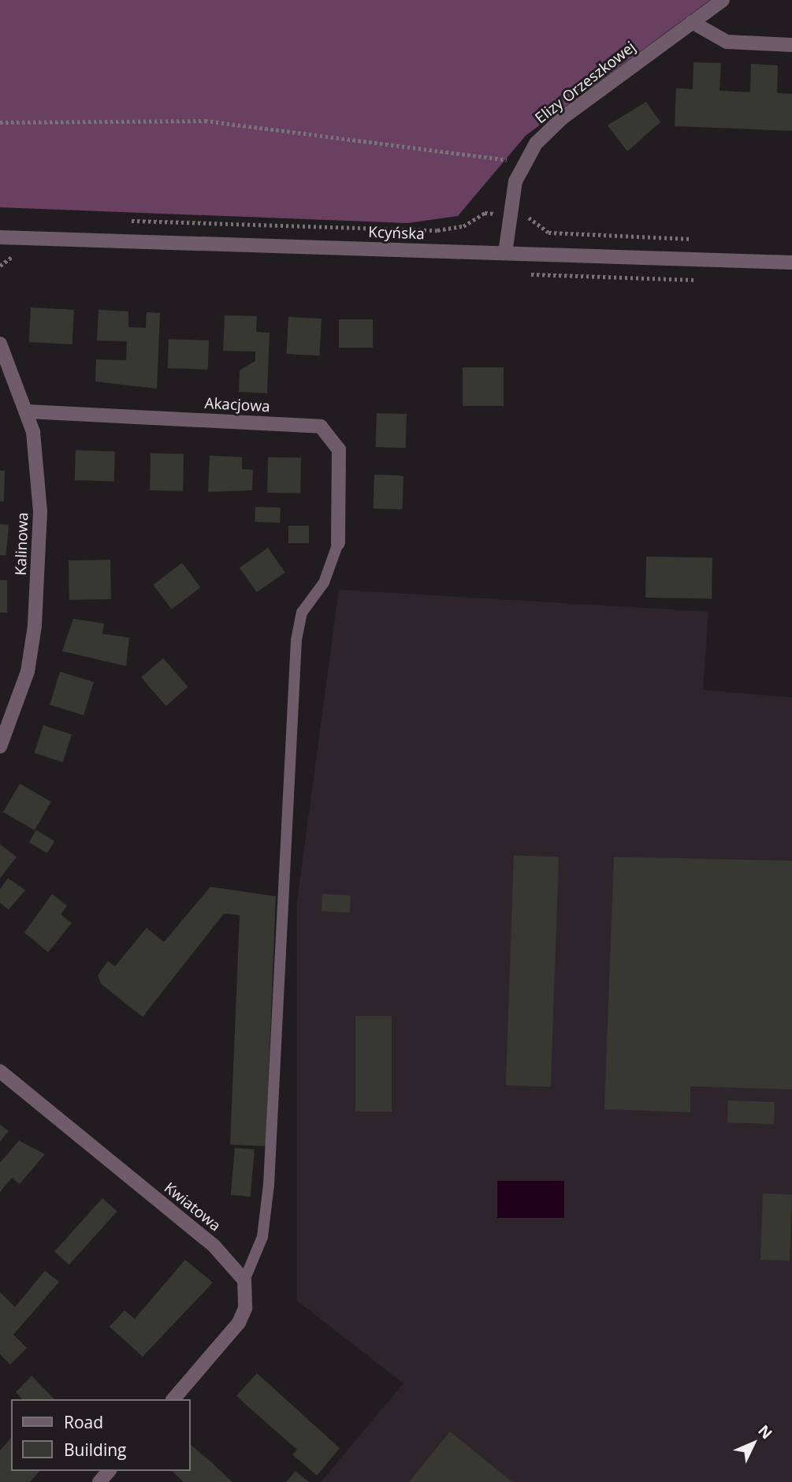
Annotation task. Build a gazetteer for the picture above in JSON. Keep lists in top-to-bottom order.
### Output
{
  "streets": {
    "street": [
      "Elizy Orzeszkowej",
      "Kcyńska",
      "Akacjowa",
      "Kalinowa",
      "Kwiatowa"
    ]
  },
  "crossings": [
    ["Elizy Orzeszkowej", "Kcyńska"],
    ["Akacjowa", "Kalinowa"]
  ],
  "legend": ["Road", "Building"],
  "north": "top right"
}
